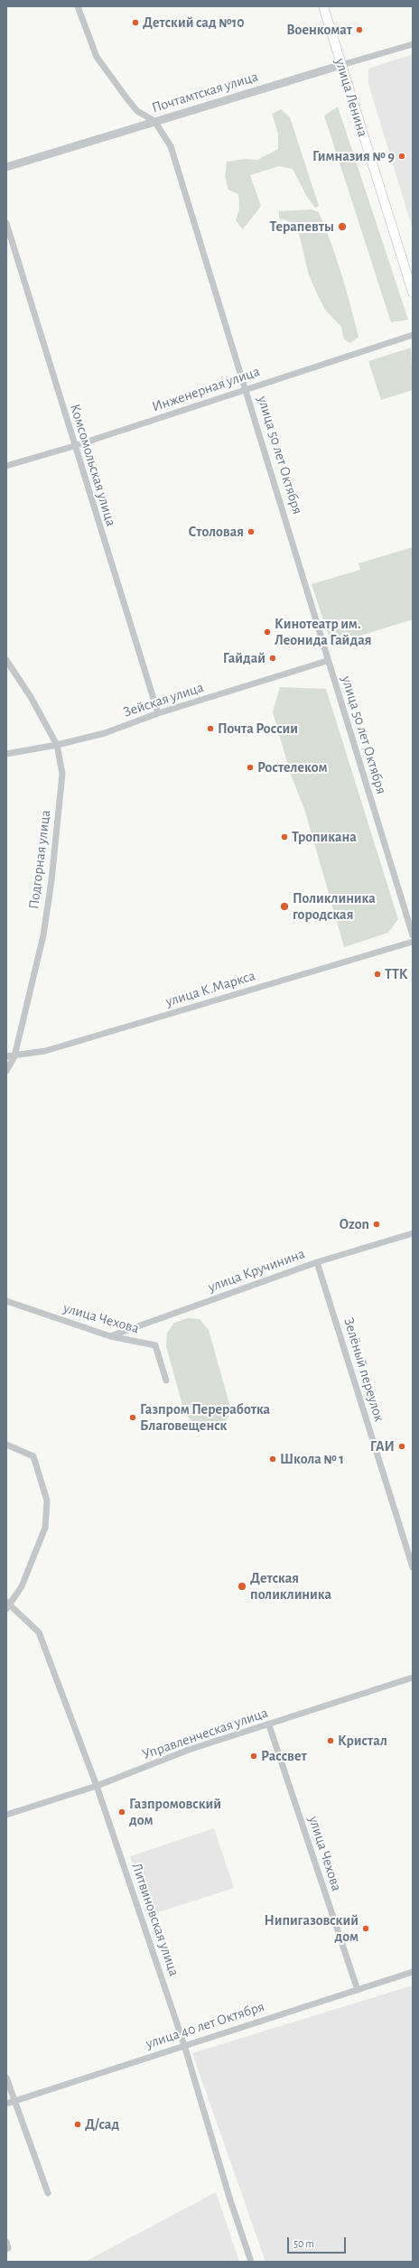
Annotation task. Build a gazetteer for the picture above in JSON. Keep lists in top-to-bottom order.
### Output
{
  "streets": {
    "main road": ["улица Ленина"],
    "street": [
      "Почтамтская улица",
      "Инженерная улица",
      "улица 50 лет Октября",
      "Комсомольская улица",
      "Зейская улица",
      "Подгорная улица",
      "улица К.Маркса",
      "улица Кручинина",
      "улица Чехова",
      "Зелёный переулок",
      "Управленческая улица",
      "Литвиновская улица",
      "улица 40 лет Октября"
    ]
  },
  "crossings": [
    ["Почтамтская улица", "улица Ленина"],
    ["Почтамтская улица", "улица 50 лет Октября"],
    ["Инженерная улица", "улица 50 лет Октября"],
    ["Инженерная улица", "Комсомольская улица"],
    ["улица 50 лет Октября", "Зейская улица"],
    ["Комсомольская улица", "Зейская улица"],
    ["Зейская улица", "Подгорная улица"],
    ["Подгорная улица", "улица К.Маркса"],
    ["улица Кручинина", "улица Чехова"],
    ["улица Кручинина", "Зелёный переулок"],
    ["улица Чехова", "Управленческая улица"],
    ["улица Чехова", "улица 40 лет Октября"],
    ["Управленческая улица", "Литвиновская улица"],
    ["Литвиновская улица", "улица 40 лет Октября"]
  ],
  "places": [
    "Детский сад №10",
    "Военкомат",
    "Гимназия № 9",
    "Терапевты",
    "Столовая",
    "Кинотеатр им. Леонида Гайдая",
    "Гайдай",
    "Почта России",
    "Ростелеком",
    "Тропикана",
    "Поликлиника городская",
    "ТТК",
    "Ozon",
    "Газпром Переработка Благовещенск",
    "ГАИ",
    "Школа № 1",
    "Детская поликлиника",
    "Кристал",
    "Рассвет",
    "Газпромовский дом",
    "Нипигазовский дом",
    "Д/сад"
  ],
  "scale_bar": "50 m"
}
